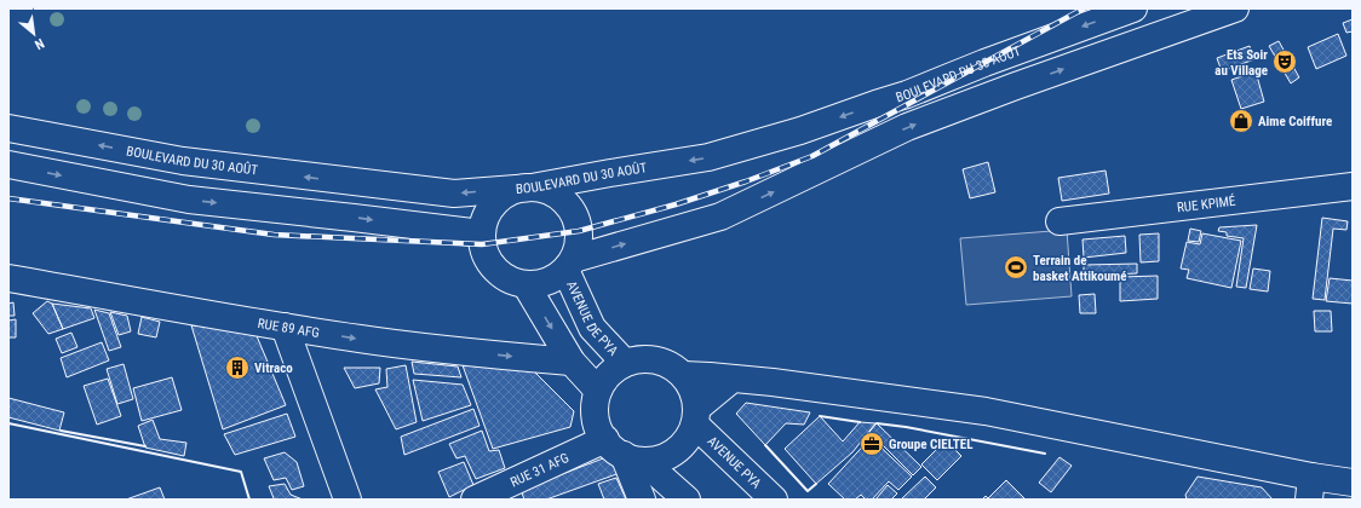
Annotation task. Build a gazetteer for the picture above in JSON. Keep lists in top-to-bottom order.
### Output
{
  "streets": {
    "main road": [
      "BOULEVARD DU 30 AOÛT",
      "RUE KPIMÉ",
      "AVENUE DE PYA",
      "RUE 89 AFG",
      "AVENUE PYA",
      "RUE 31 AFG"
    ]
  },
  "crossings": [
    ["BOULEVARD DU 30 AOÛT", "AVENUE DE PYA"],
    ["AVENUE DE PYA", "AVENUE PYA"],
    ["AVENUE DE PYA", "RUE 31 AFG"],
    ["AVENUE PYA", "RUE 31 AFG"]
  ],
  "places": {
    "theatre": ["Ets Soir au Village"],
    "shop": ["Aime Coiffure"],
    "sports": ["Terrain de basket Attikoumé"],
    "building": ["Vitraco"],
    "office": ["Groupe CIELTEL"]
  },
  "north": "bottom right"
}
